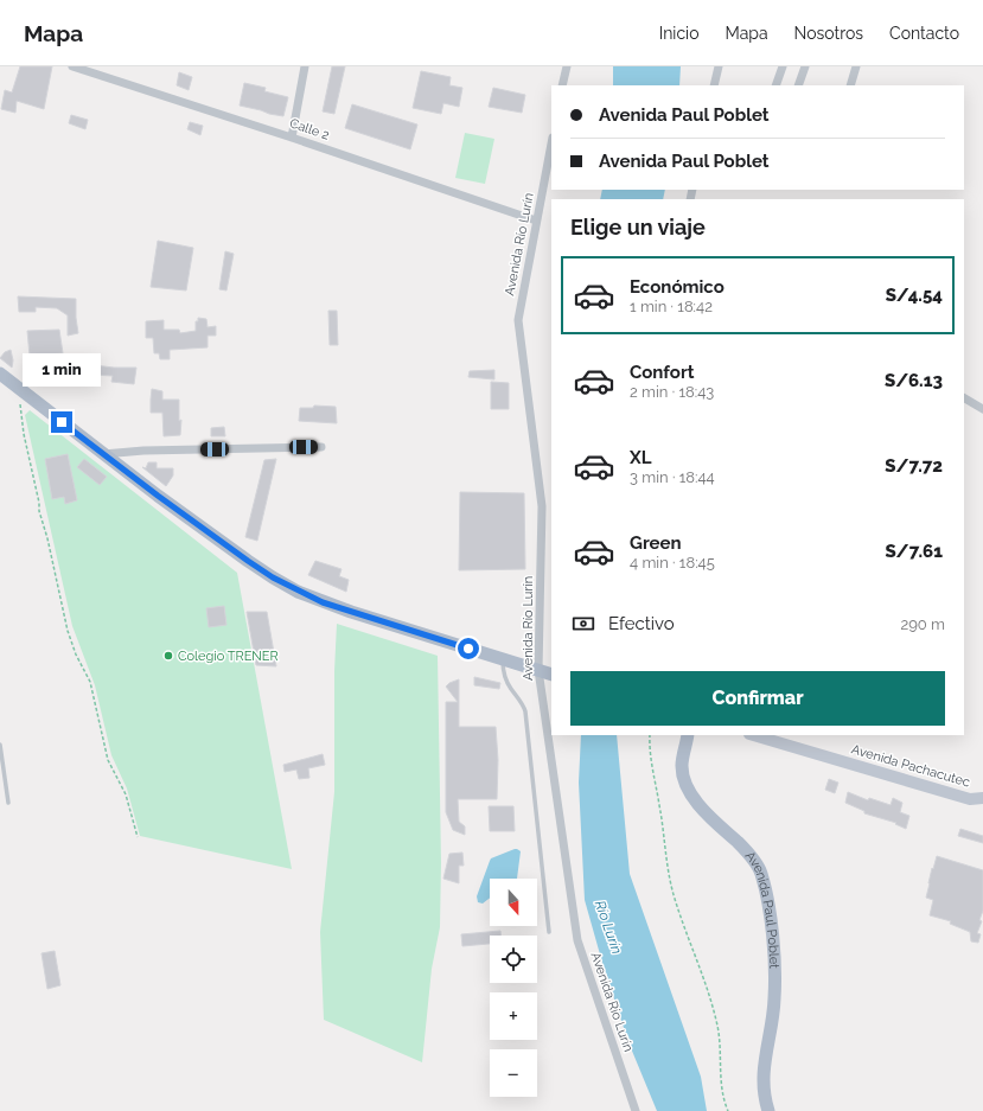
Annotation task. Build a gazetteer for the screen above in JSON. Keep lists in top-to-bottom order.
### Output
{
  "streets": {
    "main road": ["Avenida Pachacutec", "Avenida Paul Poblet"],
    "street": ["Calle 2", "Avenida Río Lurín"]
  },
  "crossings": [
    ["Calle 2", "Avenida Río Lurín"]
  ],
  "water": ["Río Lurín"],
  "places": ["Colegio TRENER"],
  "north": "bottom",
  "page": {
    "header": "Mapa",
    "nav": [
      "Inicio",
      "Mapa",
      "Nosotros",
      "Contacto"
    ],
    "banner": ["Avenida Paul Poblet", "Avenida Paul Poblet"],
    "heading": "Elige un viaje",
    "list": [
      {
        "name": "Económico",
        "note": "1 min · 18:42",
        "value": "S/4.54"
      },
      {
        "name": "Confort",
        "note": "2 min · 18:43",
        "value": "S/6.13"
      },
      {
        "name": "XL",
        "note": "3 min · 18:44",
        "value": "S/7.72"
      },
      {
        "name": "Green",
        "note": "4 min · 18:45",
        "value": "S/7.61"
      }
    ],
    "bubble": "1 min",
    "pay": ["Efectivo", "290 m"],
    "buttons": "Confirmar",
    "map_buttons": ["+", "−"]
  }
}
